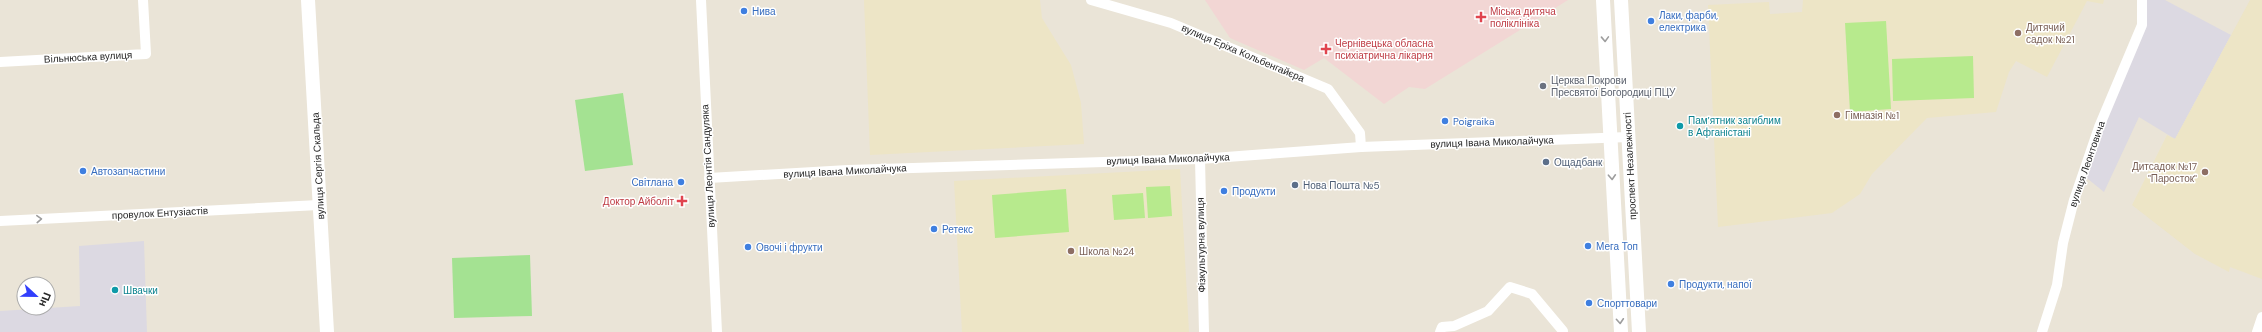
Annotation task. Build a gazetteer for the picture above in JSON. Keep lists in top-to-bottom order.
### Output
{
  "streets": {
    "main road": ["вулиця Сергія Скальда", "проспект Незалежності"],
    "street": [
      "вулиця Еріха Кольбенгайєра",
      "Вільнюська вулиця",
      "вулиця Івана Миколайчука",
      "вулиця Леонтовича",
      "вулиця Леонтія Сандуляка",
      "провулок Ентузіастів",
      "Фізкультурна вулиця"
    ]
  },
  "crossings": [
    ["вулиця Еріха Кольбенгайєра", "вулиця Івана Миколайчука"],
    ["вулиця Івана Миколайчука", "вулиця Леонтія Сандуляка"],
    ["вулиця Івана Миколайчука", "проспект Незалежності"],
    ["вулиця Івана Миколайчука", "Фізкультурна вулиця"],
    ["вулиця Сергія Скальда", "провулок Ентузіастів"]
  ],
  "one_way": ["провулок Ентузіастів"],
  "places": {
    "other": [
      "Нива",
      "Лаки, фарби, електрика",
      "Дитячий садок №21",
      "Церква Покрови Пресвятої Богородиці ПЦУ",
      "Гімназія №1",
      "Poigraika",
      "Пам’ятник загиблим в Афганістані",
      "Ощадбанк",
      "Автозапчастини",
      "Дитсадок №17 \"Паросток\"",
      "Світлана",
      "Нова Пошта №5",
      "Продукти",
      "Ретекс",
      "Мега Топ",
      "Овочі і фрукти",
      "Школа №24",
      "Продукти, напої",
      "Швачки",
      "Спорттовари"
    ],
    "health": ["Міська дитяча поліклініка", "Чернівецька обласна психіатрична лікарня", "Доктор Айболіт"]
  },
  "north": "right"
}
